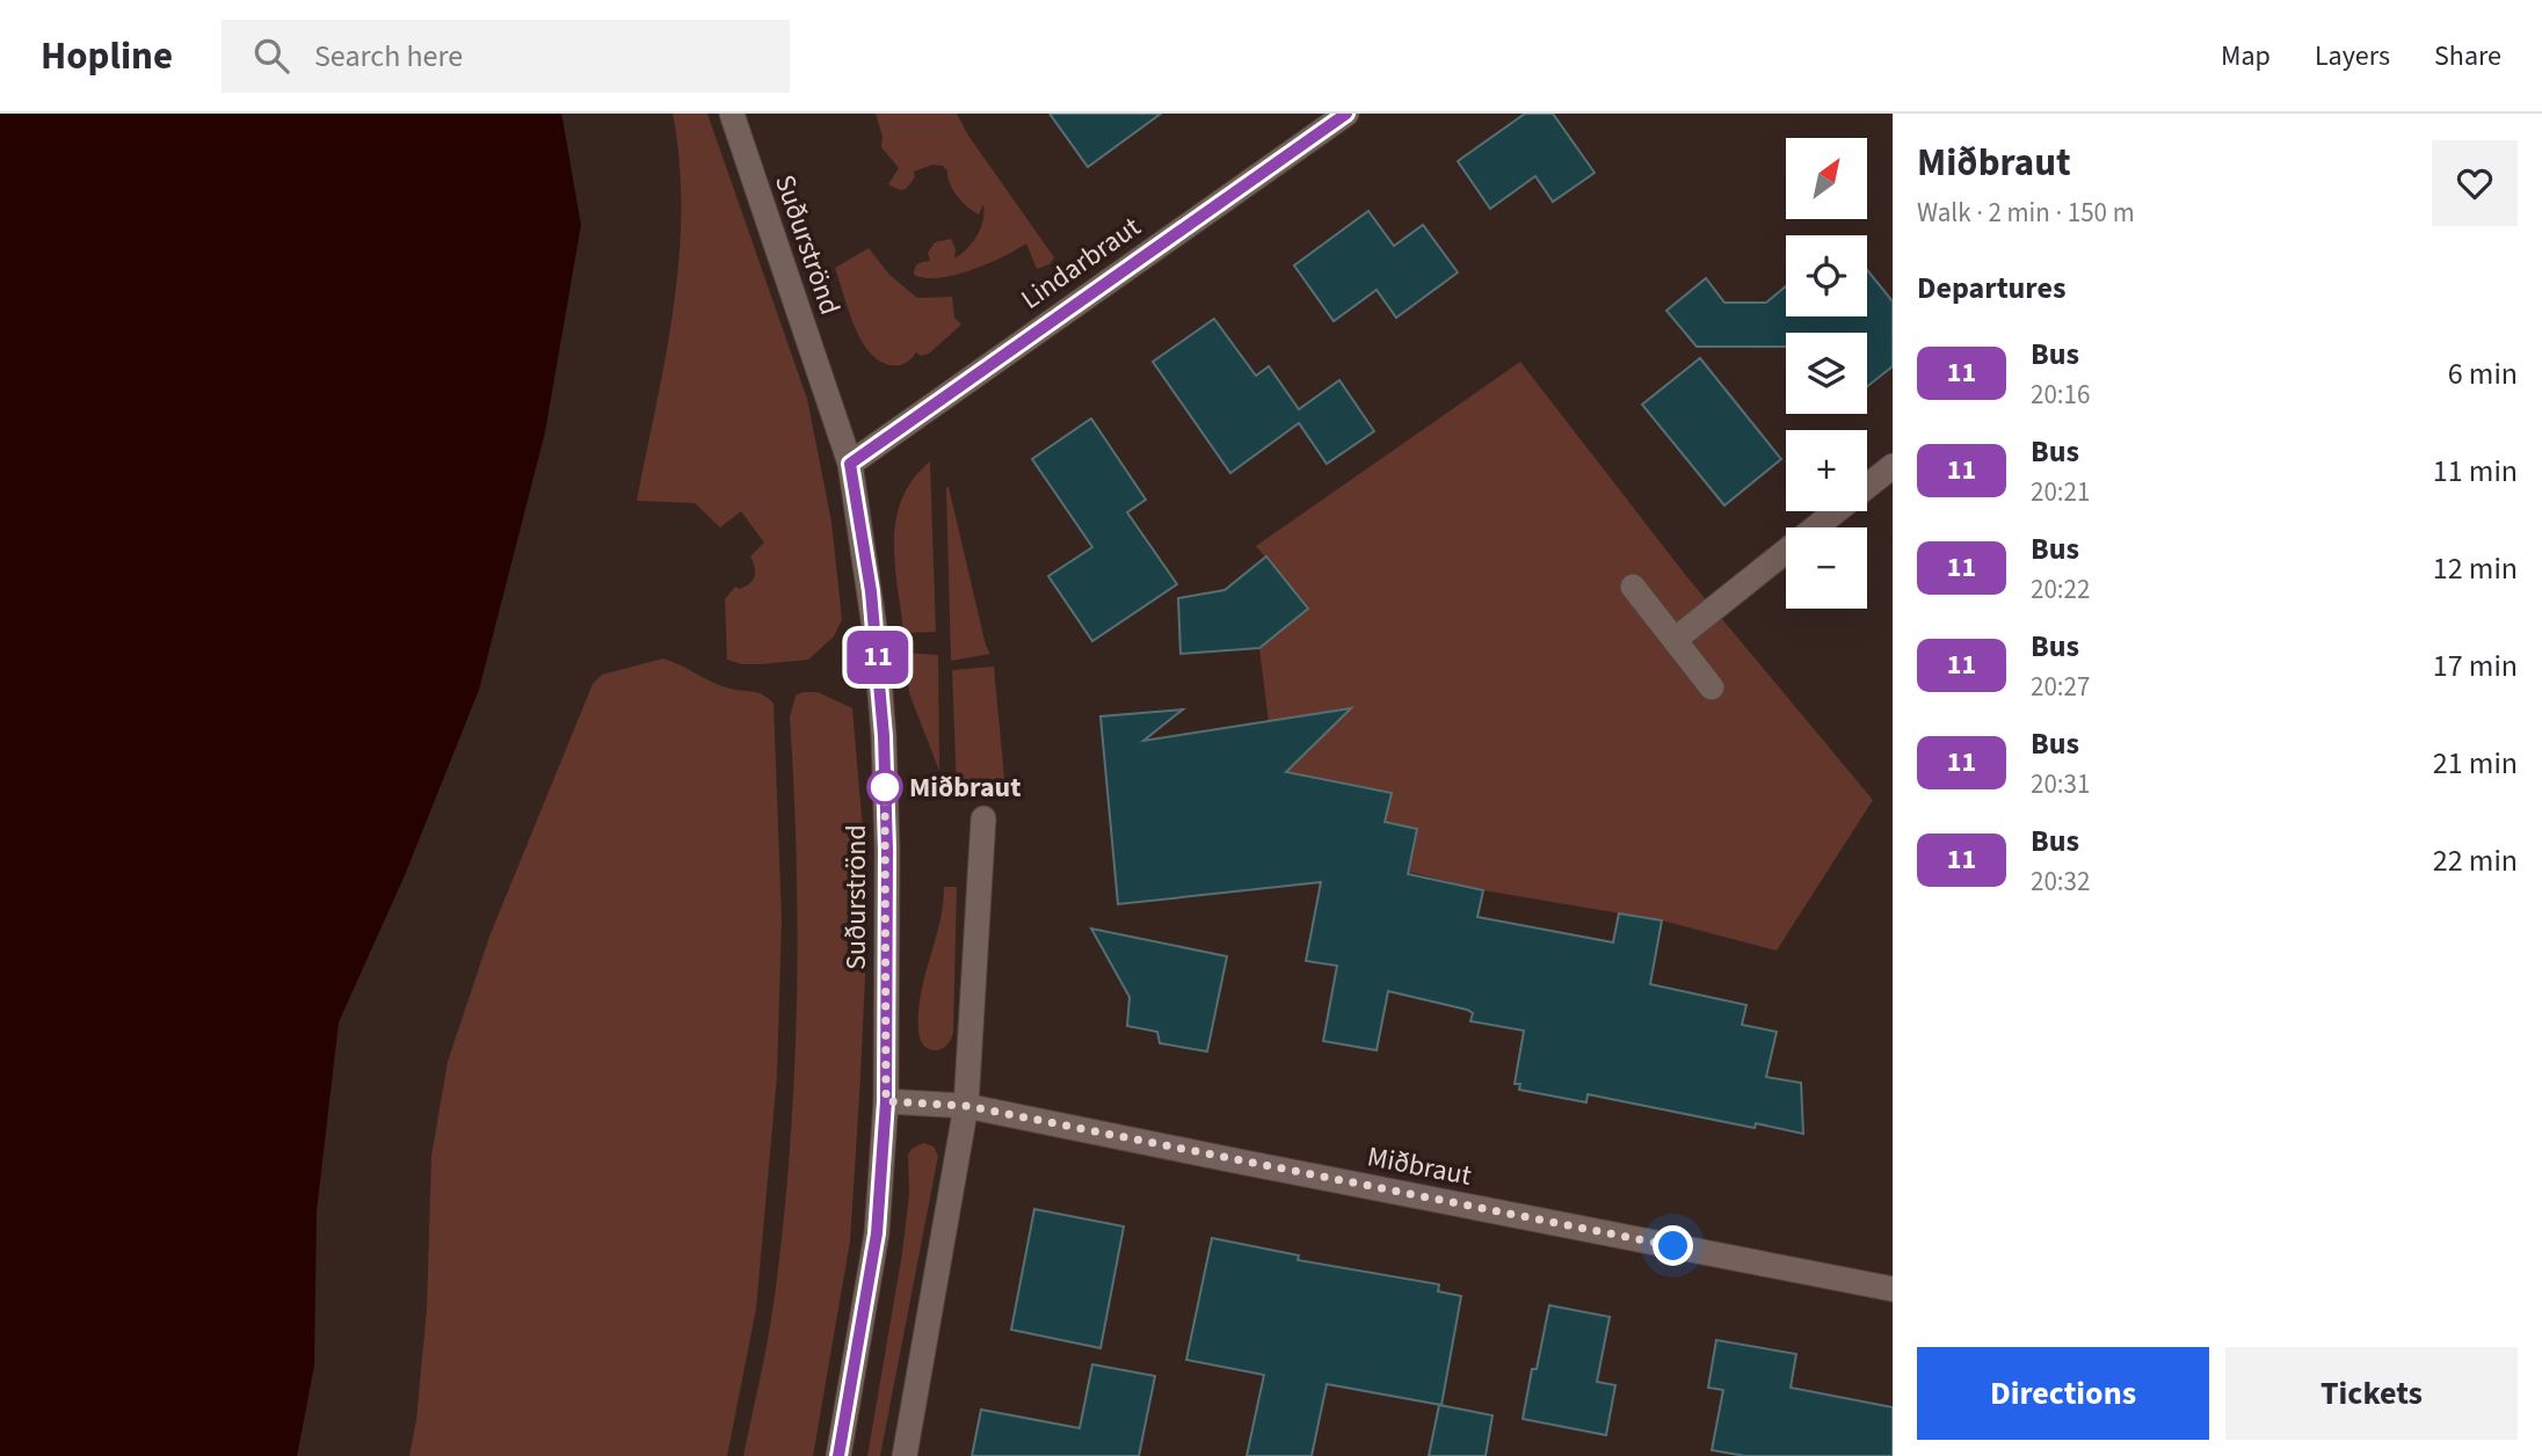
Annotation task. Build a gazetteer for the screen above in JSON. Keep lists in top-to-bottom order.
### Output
{
  "streets": {
    "street": ["Suðurströnd", "Lindarbraut", "Miðbraut"]
  },
  "crossings": [
    ["Suðurströnd", "Lindarbraut"],
    ["Suðurströnd", "Miðbraut"]
  ],
  "places": ["Miðbraut"],
  "lines": ["bus line 11"],
  "north": "top right",
  "page": {
    "header": "Hopline",
    "search": "Search here",
    "nav": ["Map", "Layers", "Share"],
    "on_map": "11",
    "heading": [
      ["Miðbraut", "Walk · 2 min · 150 m"],
      "Departures"
    ],
    "map_buttons": ["+", "−"],
    "list": [
      {
        "mark": "11",
        "name": "Bus",
        "note": "20:16",
        "value": "6 min"
      },
      {
        "mark": "11",
        "name": "Bus",
        "note": "20:21",
        "value": "11 min"
      },
      {
        "mark": "11",
        "name": "Bus",
        "note": "20:22",
        "value": "12 min"
      },
      {
        "mark": "11",
        "name": "Bus",
        "note": "20:27",
        "value": "17 min"
      },
      {
        "mark": "11",
        "name": "Bus",
        "note": "20:31",
        "value": "21 min"
      },
      {
        "mark": "11",
        "name": "Bus",
        "note": "20:32",
        "value": "22 min"
      }
    ],
    "buttons": ["Directions", "Tickets"]
  }
}
